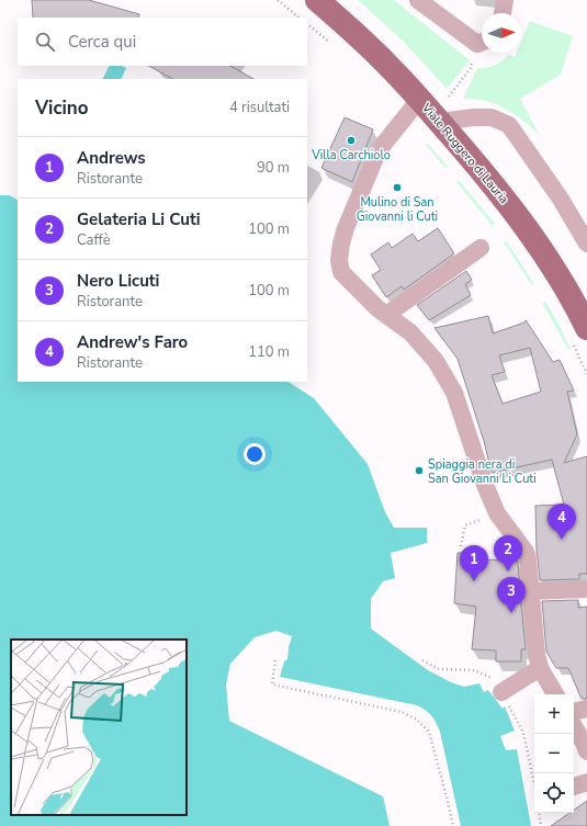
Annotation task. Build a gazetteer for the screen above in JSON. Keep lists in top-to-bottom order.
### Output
{
  "streets": {
    "main road": ["Viale Ruggero di Lauria"]
  },
  "places": ["Villa Carchiolo", "Mulino di San Giovanni li Cuti", "Spiaggia nera di San Giovanni Li Cuti"],
  "north": "right",
  "page": {
    "search": "Cerca qui",
    "heading": ["Vicino", "4 risultati"],
    "list": [
      {
        "mark": "1",
        "name": "Andrews",
        "note": "Ristorante",
        "value": "90 m"
      },
      {
        "mark": "2",
        "name": "Gelateria Li Cuti",
        "note": "Caffè",
        "value": "100 m"
      },
      {
        "mark": "3",
        "name": "Nero Licuti",
        "note": "Ristorante",
        "value": "100 m"
      },
      {
        "mark": "4",
        "name": "Andrew's Faro",
        "note": "Ristorante",
        "value": "110 m"
      }
    ],
    "pins": [
      "4",
      "2",
      "1",
      "3"
    ],
    "map_buttons": ["+", "−"]
  }
}
